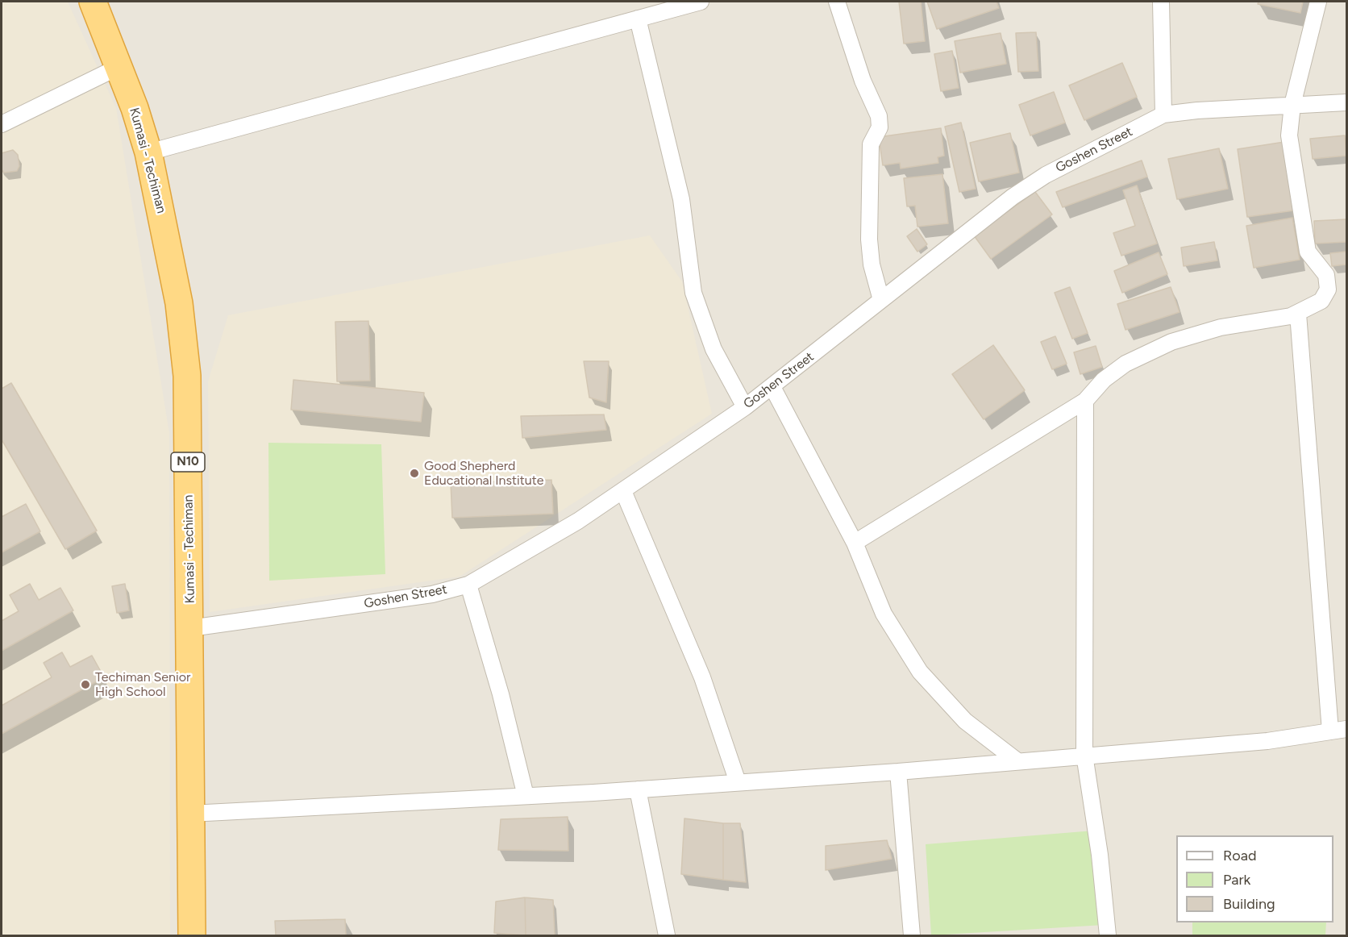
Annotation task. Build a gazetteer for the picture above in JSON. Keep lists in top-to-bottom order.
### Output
{
  "streets": {
    "highway": ["Kumasi - Techiman", "N10"],
    "street": ["Goshen Street"]
  },
  "crossings": [
    ["Goshen Street", "Kumasi - Techiman"]
  ],
  "places": ["Good Shepherd Educational Institute", "Techiman Senior High School"],
  "legend": ["Road", "Park", "Building"]
}
